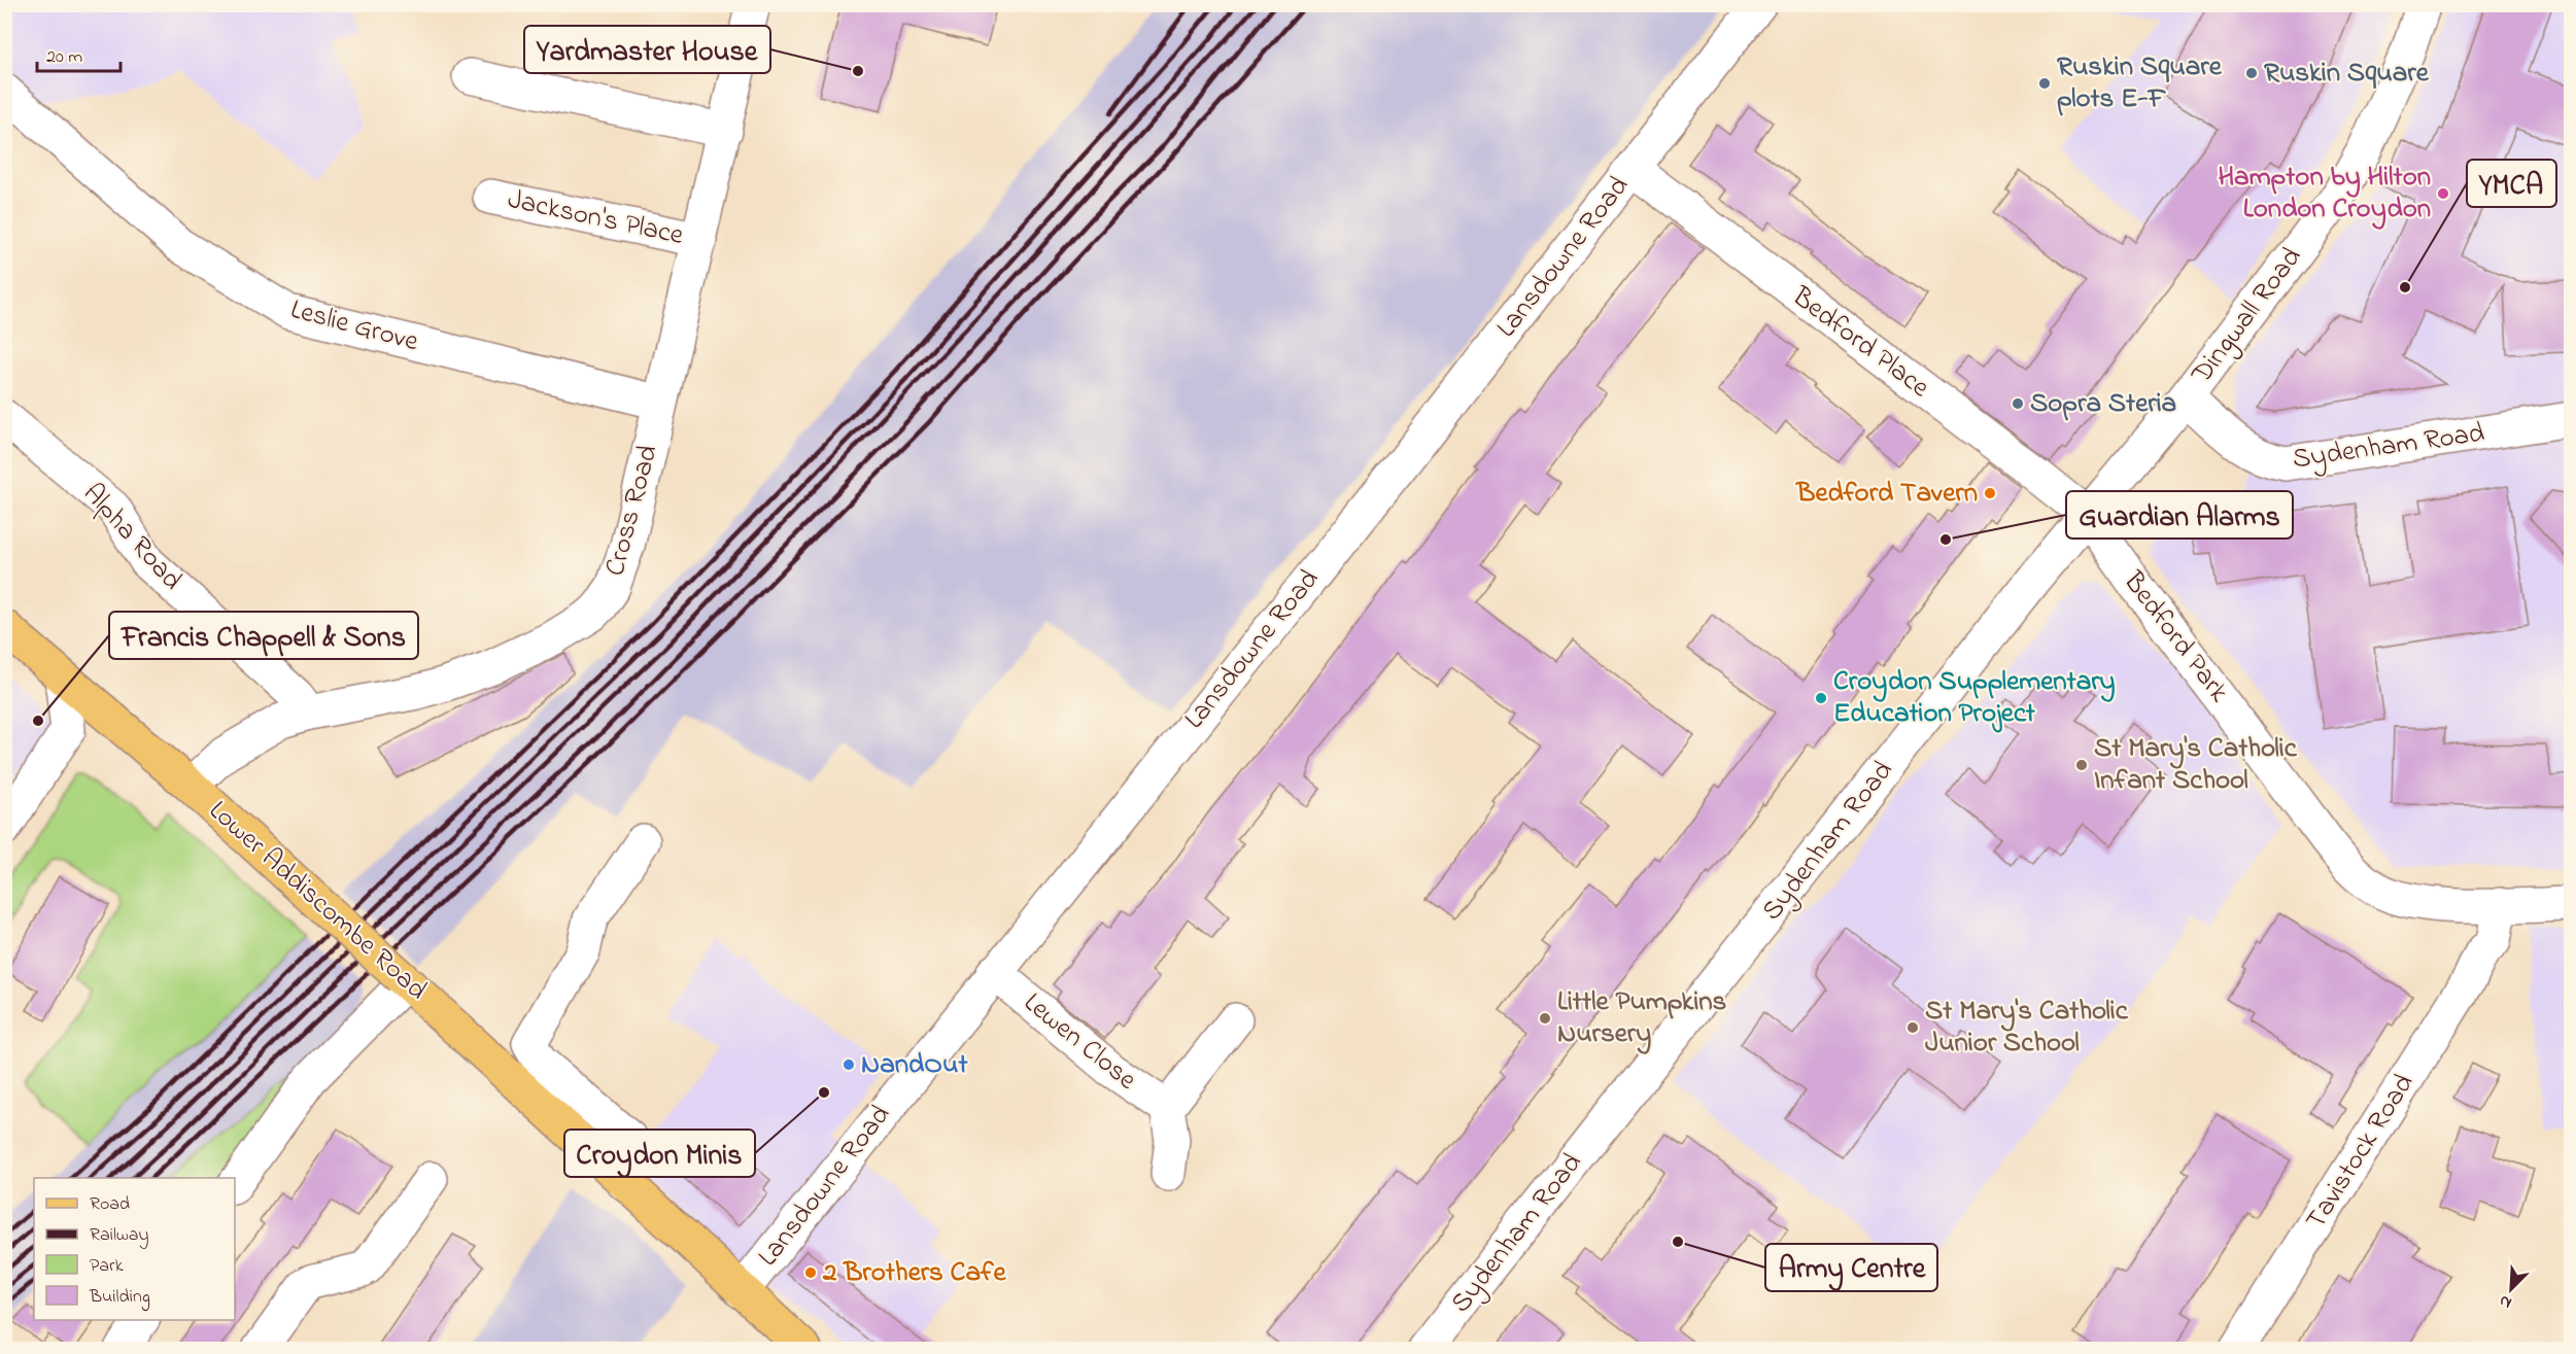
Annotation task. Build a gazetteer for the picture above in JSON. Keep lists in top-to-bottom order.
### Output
{
  "streets": {
    "main road": ["Lower Addiscombe Road"],
    "street": [
      "Jackson's Place",
      "Lansdowne Road",
      "Dingwall Road",
      "Leslie Grove",
      "Bedford Place",
      "Sydenham Road",
      "Cross Road",
      "Alpha Road",
      "Bedford Park",
      "Lewen Close",
      "Tavistock Road"
    ]
  },
  "crossings": [
    ["Jackson's Place", "Cross Road"],
    ["Lansdowne Road", "Bedford Place"],
    ["Lansdowne Road", "Lower Addiscombe Road"],
    ["Lansdowne Road", "Lewen Close"],
    ["Dingwall Road", "Sydenham Road"],
    ["Leslie Grove", "Cross Road"],
    ["Bedford Place", "Sydenham Road"],
    ["Bedford Place", "Bedford Park"],
    ["Sydenham Road", "Bedford Park"],
    ["Cross Road", "Alpha Road"],
    ["Cross Road", "Lower Addiscombe Road"],
    ["Bedford Park", "Tavistock Road"]
  ],
  "places": [
    "Yardmaster House",
    "Ruskin Square",
    "Ruskin Square plots E-F",
    "Hampton by Hilton London Croydon",
    "YMCA",
    "Sopra Steria",
    "Bedford Tavern",
    "Guardian Alarms",
    "Croydon Supplementary Education Project",
    "Francis Chappell & Sons",
    "St Mary's Catholic Infant School",
    "Little Pumpkins Nursery",
    "St Mary's Catholic Junior School",
    "NandOut",
    "Croydon Minis",
    "Army Centre",
    "2 Brothers Cafe"
  ],
  "legend": [
    "Road",
    "Railway",
    "Park",
    "Building"
  ],
  "scale_bar": "20 m",
  "north": "bottom left"
}
